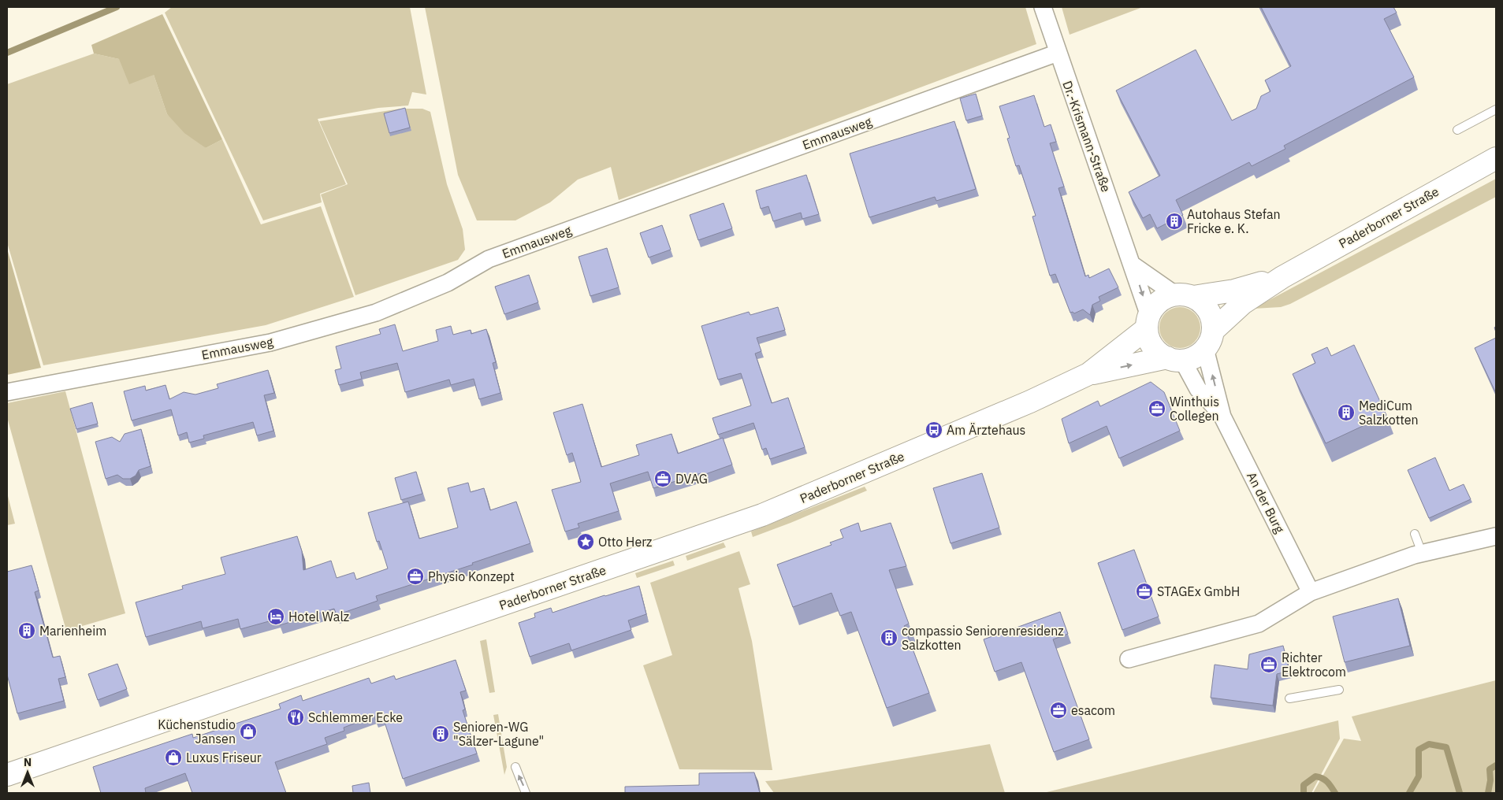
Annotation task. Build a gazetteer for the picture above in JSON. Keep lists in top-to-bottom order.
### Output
{
  "streets": {
    "main road": ["Paderborner Straße"],
    "street": ["Emmausweg", "Dr.-Krismann-Straße", "An der Burg"]
  },
  "crossings": [
    ["Emmausweg", "Dr.-Krismann-Straße"],
    ["Dr.-Krismann-Straße", "Paderborner Straße"],
    ["Dr.-Krismann-Straße", "An der Burg"],
    ["Paderborner Straße", "An der Burg"]
  ],
  "places": {
    "building": [
      "Autohaus Stefan Fricke e. K.",
      "MediCum Salzkotten",
      "Marienheim",
      "compassio Seniorenresidenz Salzkotten",
      "Senioren-WG \"Sälzer-Lagune\""
    ],
    "office": [
      "Winthuis Collegen",
      "DVAG",
      "Physio Konzept",
      "STAGEx GmbH",
      "Richter Elektrocom",
      "esacom"
    ],
    "bus stop": ["Am Ärztehaus"],
    "place": ["Otto Herz"],
    "hotel": ["Hotel Walz"],
    "restaurant": ["Schlemmer Ecke"],
    "shop": ["Küchenstudio Jansen", "Luxus Friseur"]
  },
  "north": "top"
}
